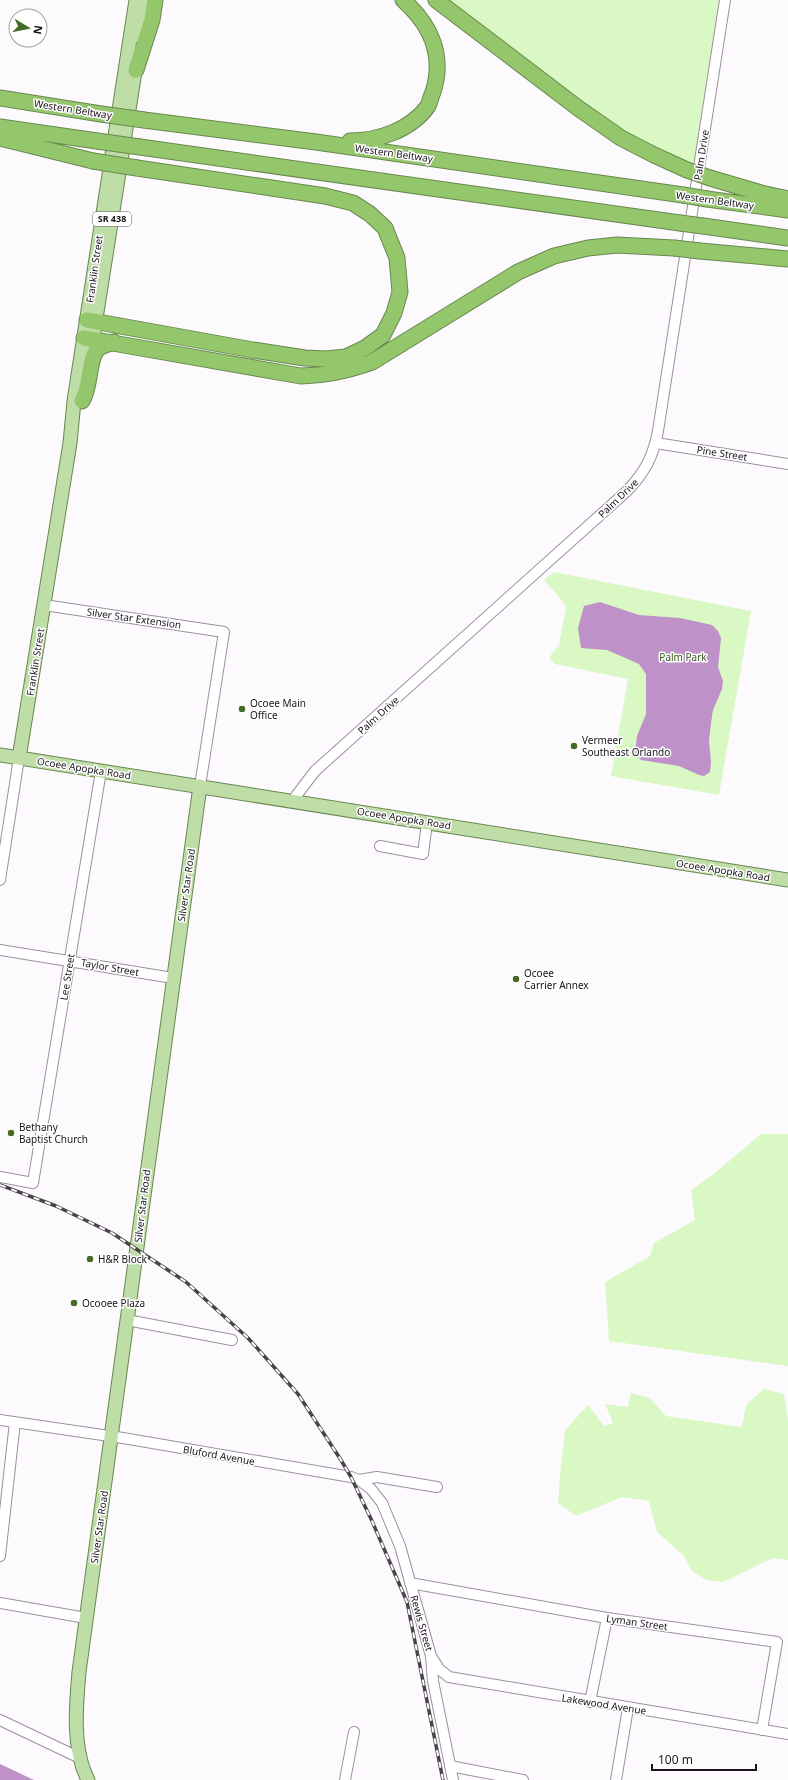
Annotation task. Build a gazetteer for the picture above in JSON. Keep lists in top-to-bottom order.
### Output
{
  "streets": {
    "highway": ["Western Beltway"],
    "main road": [
      "SR 438",
      "Franklin Street",
      "Ocoee Apopka Road",
      "Silver Star Road"
    ],
    "street": [
      "Palm Drive",
      "Pine Street",
      "Silver Star Extension",
      "Taylor Street",
      "Lee Street",
      "Bluford Avenue",
      "Lyman Street",
      "Rewis Street",
      "Lakewood Avenue"
    ]
  },
  "crossings": [
    ["Palm Drive", "Pine Street"],
    ["Palm Drive", "Ocoee Apopka Road"],
    ["Franklin Street", "Silver Star Extension"],
    ["Franklin Street", "Ocoee Apopka Road"],
    ["Silver Star Extension", "Silver Star Road"],
    ["Ocoee Apopka Road", "Silver Star Road"],
    ["Ocoee Apopka Road", "Lee Street"],
    ["Silver Star Road", "Taylor Street"],
    ["Silver Star Road", "Bluford Avenue"],
    ["Taylor Street", "Lee Street"],
    ["Bluford Avenue", "Rewis Street"],
    ["Lyman Street", "Rewis Street"],
    ["Lyman Street", "Lakewood Avenue"],
    ["Rewis Street", "Lakewood Avenue"]
  ],
  "parks": ["Palm Park"],
  "places": [
    "Ocoee Main Office",
    "Vermeer Southeast Orlando",
    "Ocoee Carrier Annex",
    "Bethany Baptist Church",
    "H&R Block",
    "Ocooee Plaza"
  ],
  "scale_bar": "100 m",
  "north": "right"
}
